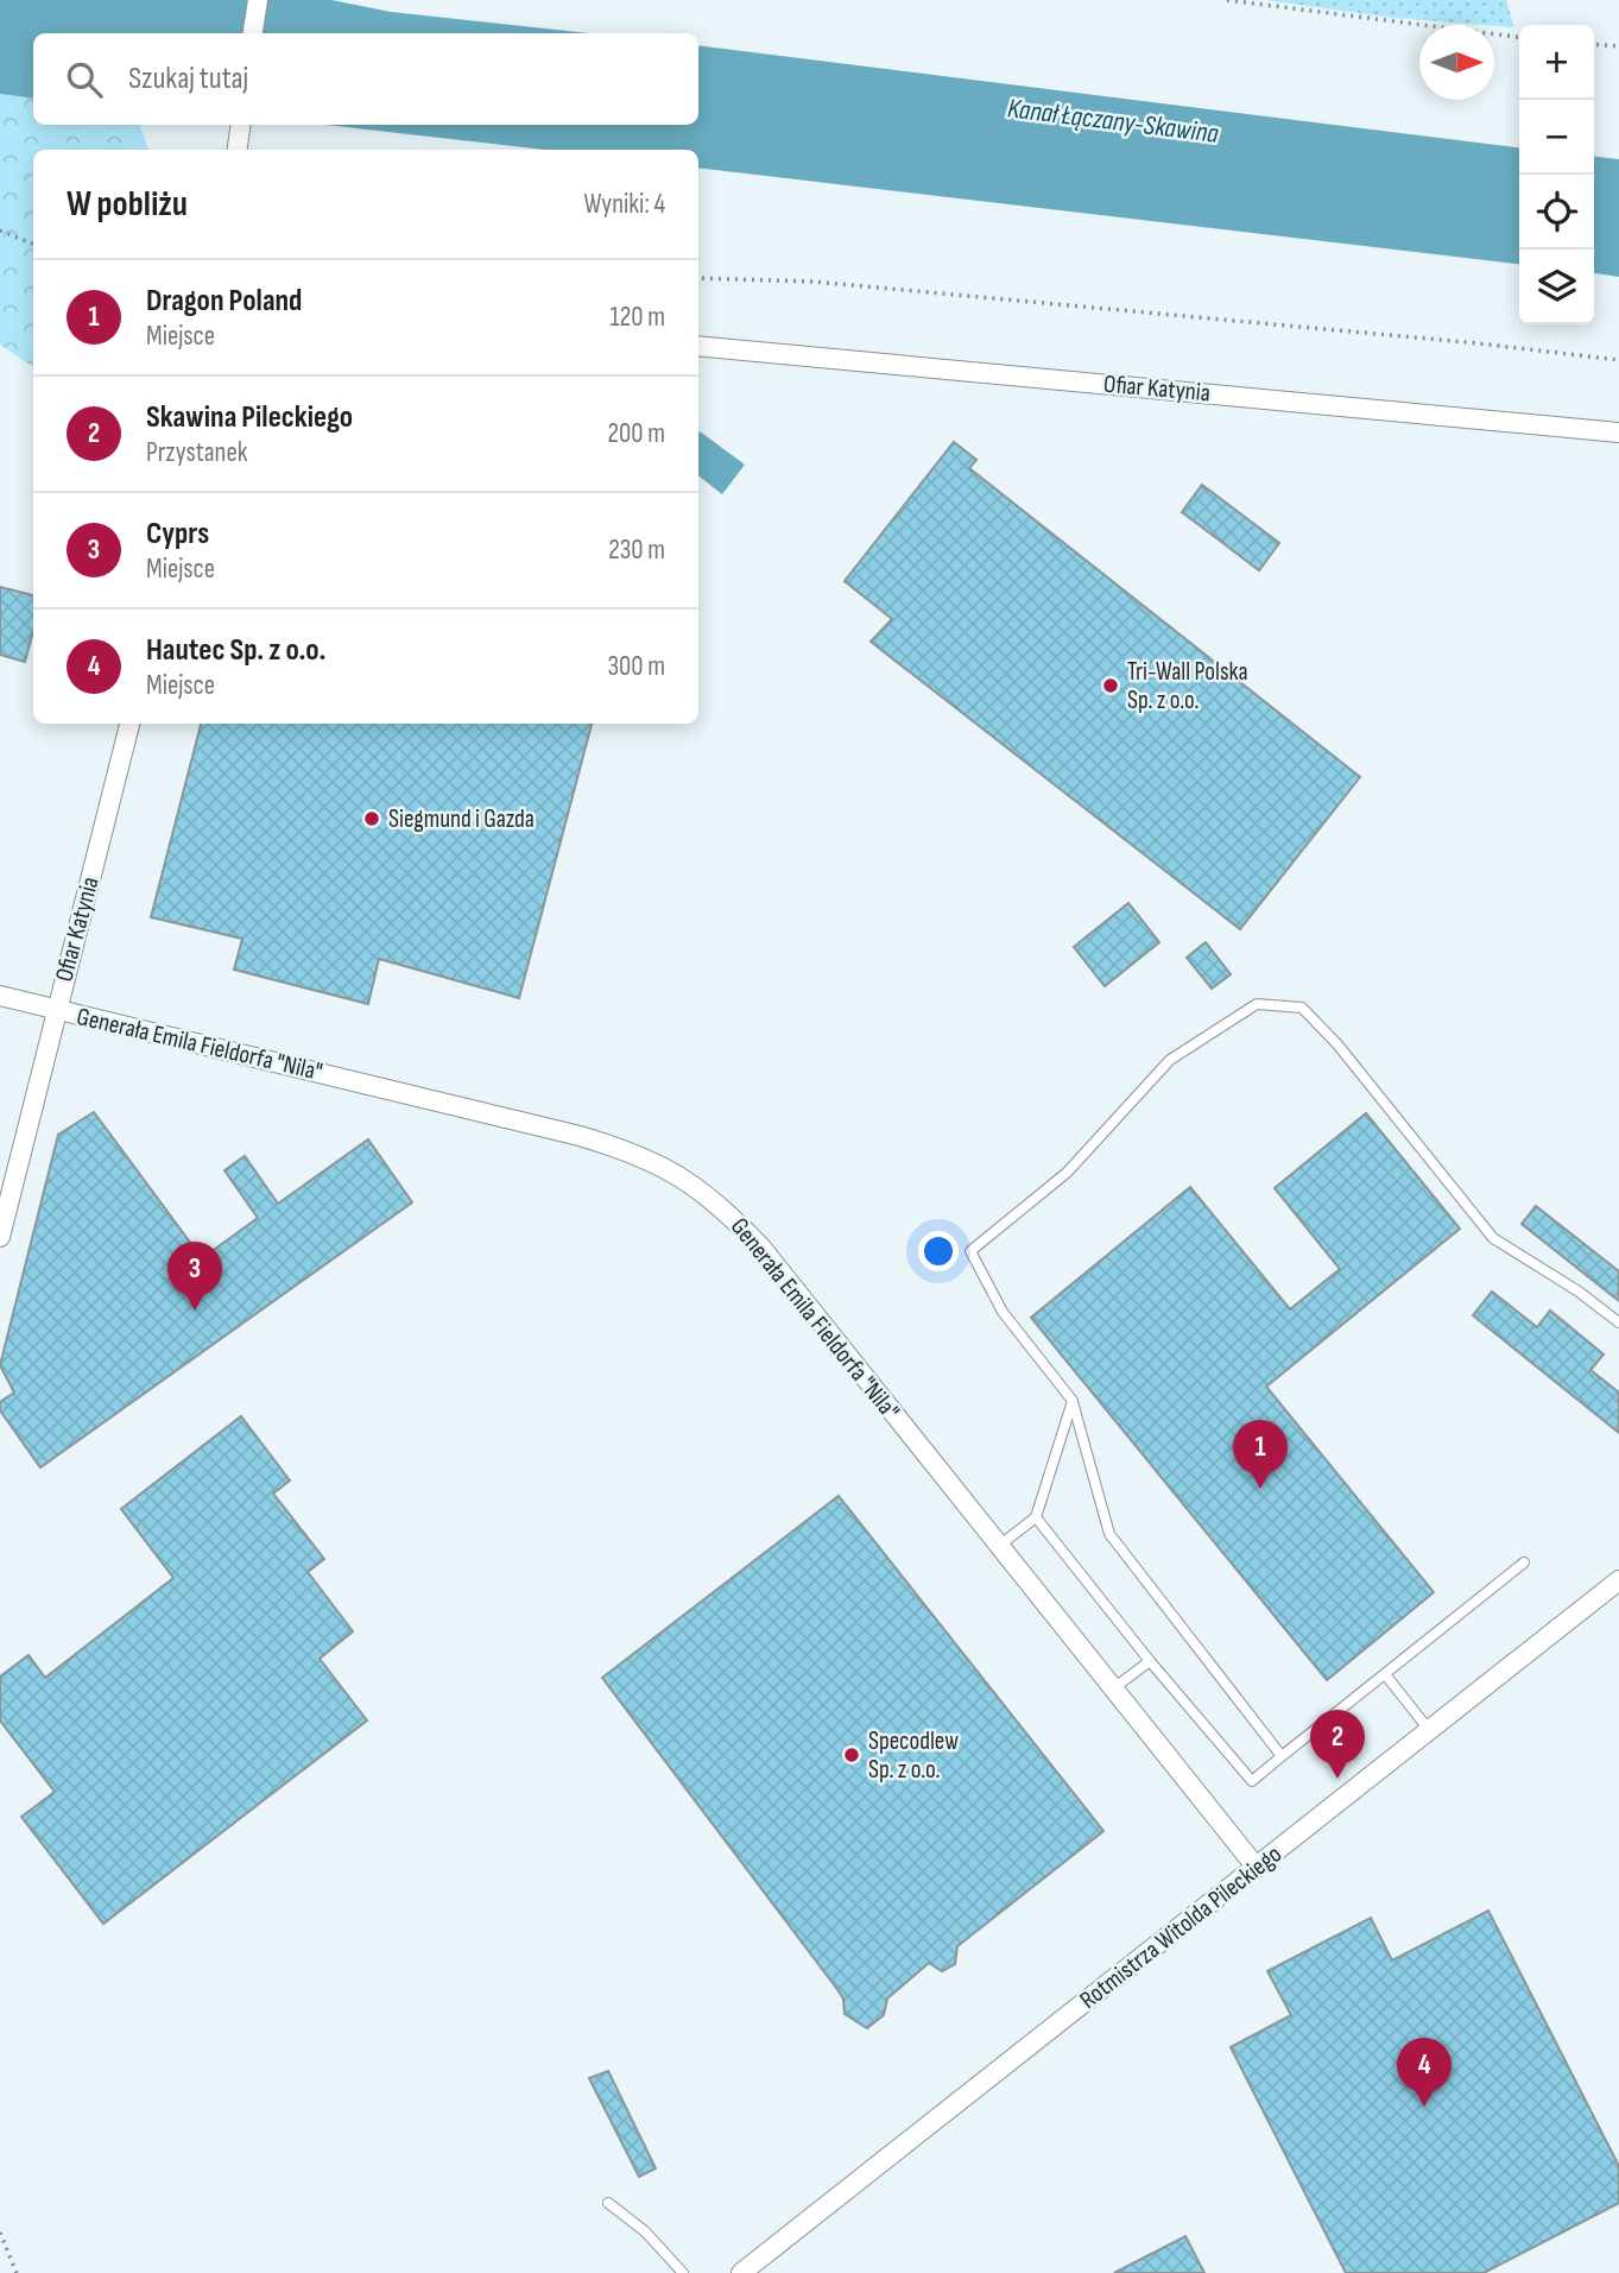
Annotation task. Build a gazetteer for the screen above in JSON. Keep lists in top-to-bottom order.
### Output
{
  "streets": {
    "street": ["Ofiar Katynia", "Generała Emila Fieldorfa \"Nila\"", "Rotmistrza Witolda Pileckiego"]
  },
  "crossings": [
    ["Ofiar Katynia", "Generała Emila Fieldorfa \"Nila\""],
    ["Generała Emila Fieldorfa \"Nila\"", "Rotmistrza Witolda Pileckiego"]
  ],
  "water": ["Kanał Łączany-Skawina"],
  "places": ["Tri-Wall Polska Sp. z o.o.", "Siegmund i Gazda", "Specodlew Sp. z o.o."],
  "north": "right",
  "page": {
    "map_buttons": ["+", "−"],
    "search": "Szukaj tutaj",
    "heading": ["W pobliżu", "Wyniki: 4"],
    "list": [
      {
        "mark": "1",
        "name": "Dragon Poland",
        "note": "Miejsce",
        "value": "120 m"
      },
      {
        "mark": "2",
        "name": "Skawina Pileckiego",
        "note": "Przystanek",
        "value": "200 m"
      },
      {
        "mark": "3",
        "name": "Cyprs",
        "note": "Miejsce",
        "value": "230 m"
      },
      {
        "mark": "4",
        "name": "Hautec Sp. z o.o.",
        "note": "Miejsce",
        "value": "300 m"
      }
    ],
    "pins": [
      "3",
      "1",
      "2",
      "4"
    ]
  }
}
